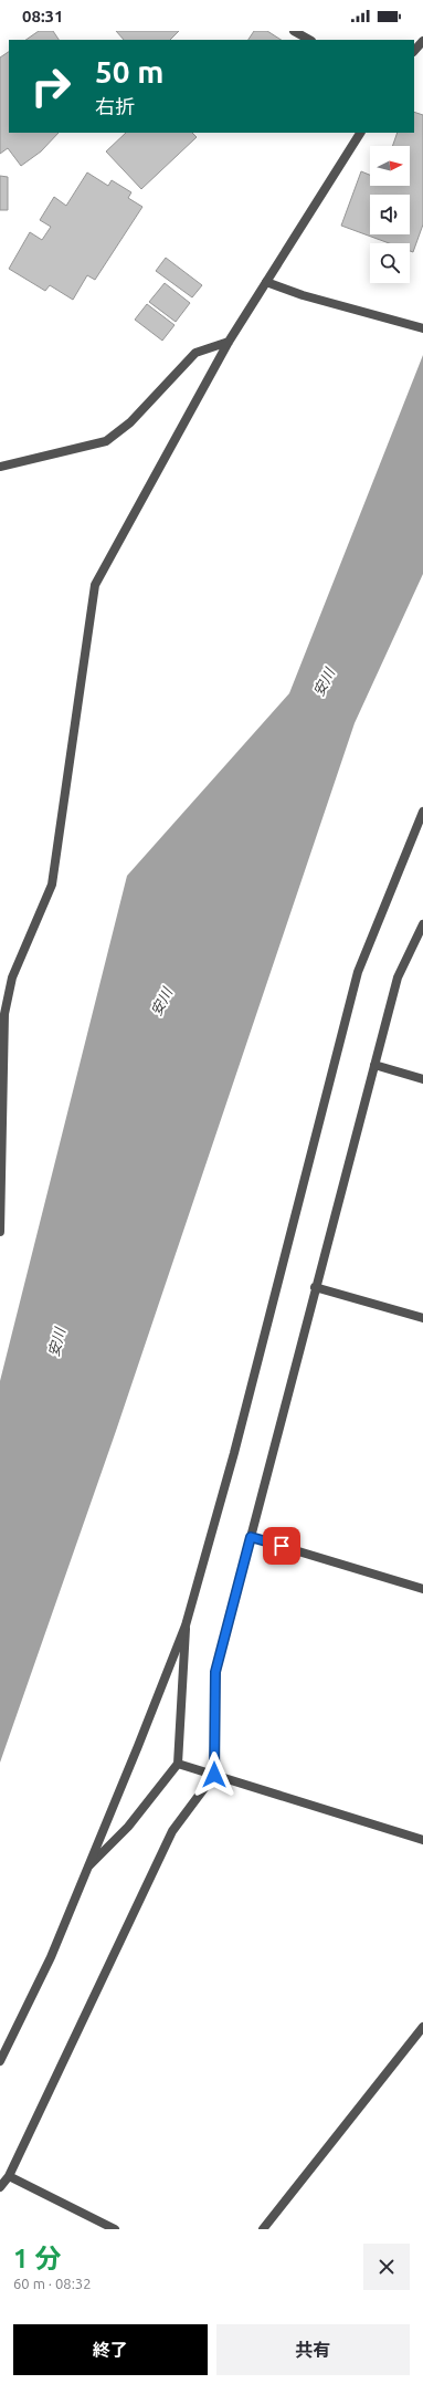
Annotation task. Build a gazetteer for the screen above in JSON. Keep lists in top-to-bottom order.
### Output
{
  "water": ["安川"],
  "north": "right",
  "page": {
    "status": "08:31",
    "turn": ["50 m", "右折"],
    "heading": ["1 分", "60 m · 08:32"],
    "buttons": ["終了", "共有"]
  }
}
